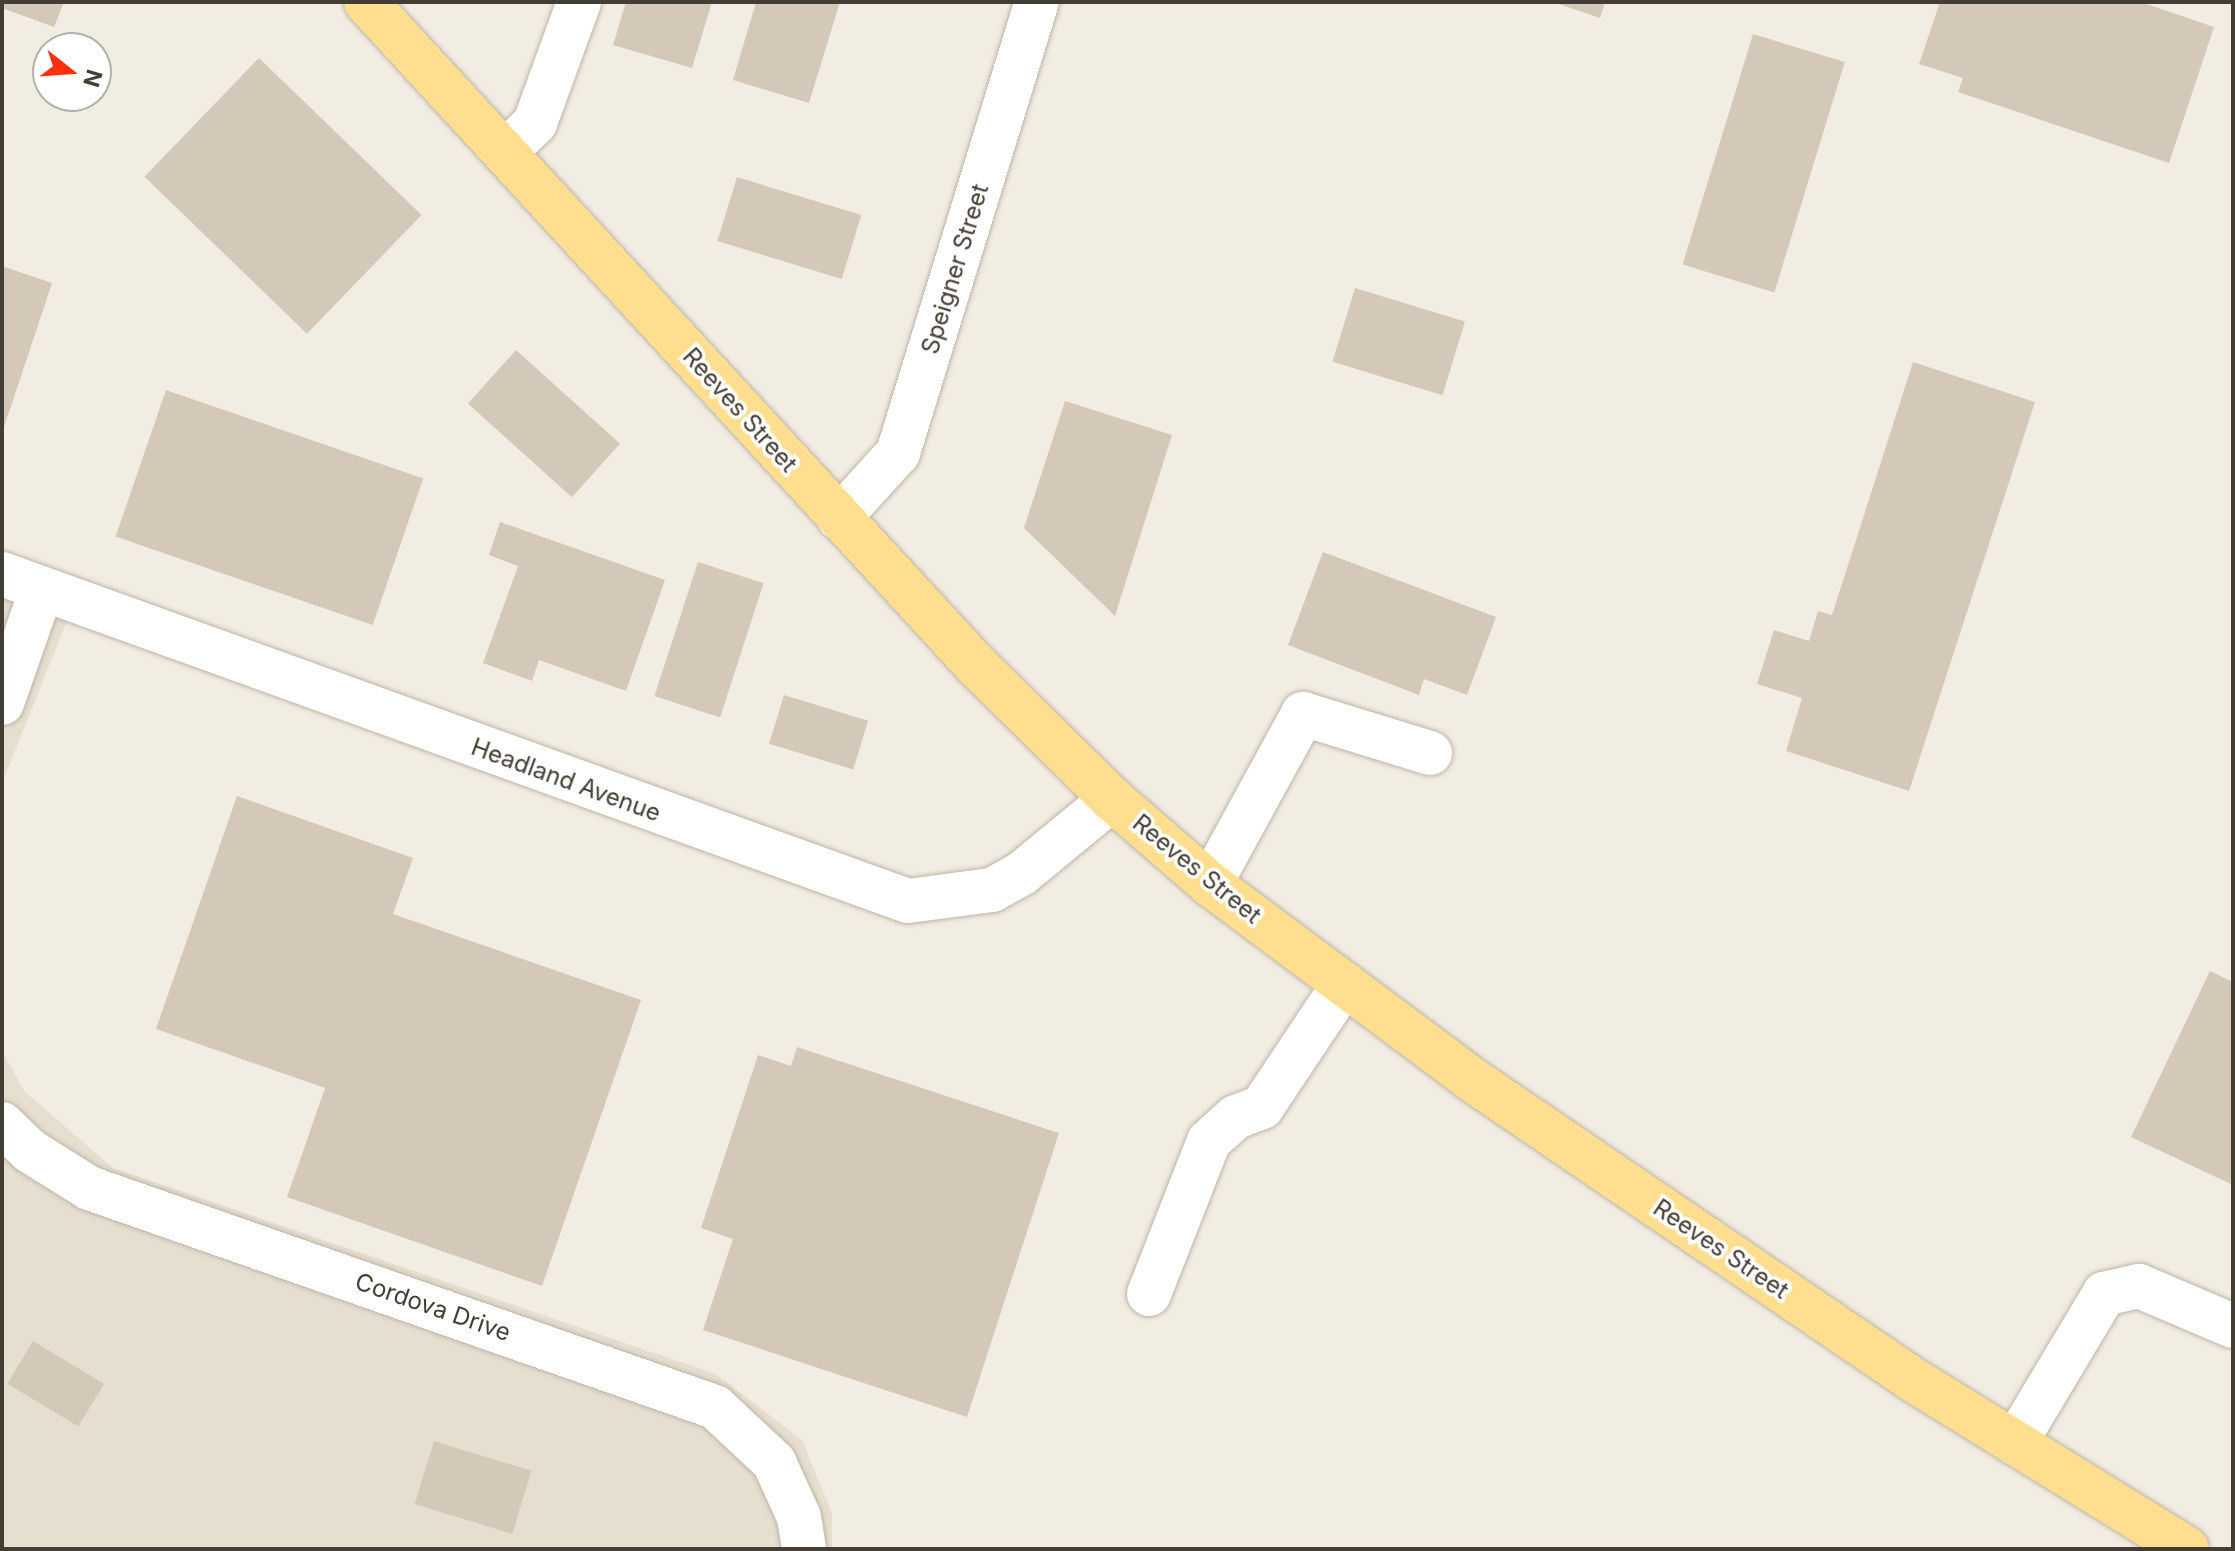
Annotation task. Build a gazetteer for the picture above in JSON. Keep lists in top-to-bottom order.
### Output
{
  "streets": {
    "main road": ["Reeves Street"],
    "street": ["Speigner Street", "Headland Avenue", "Cordova Drive"]
  },
  "crossings": [
    ["Speigner Street", "Reeves Street"],
    ["Reeves Street", "Headland Avenue"]
  ],
  "north": "right"
}
